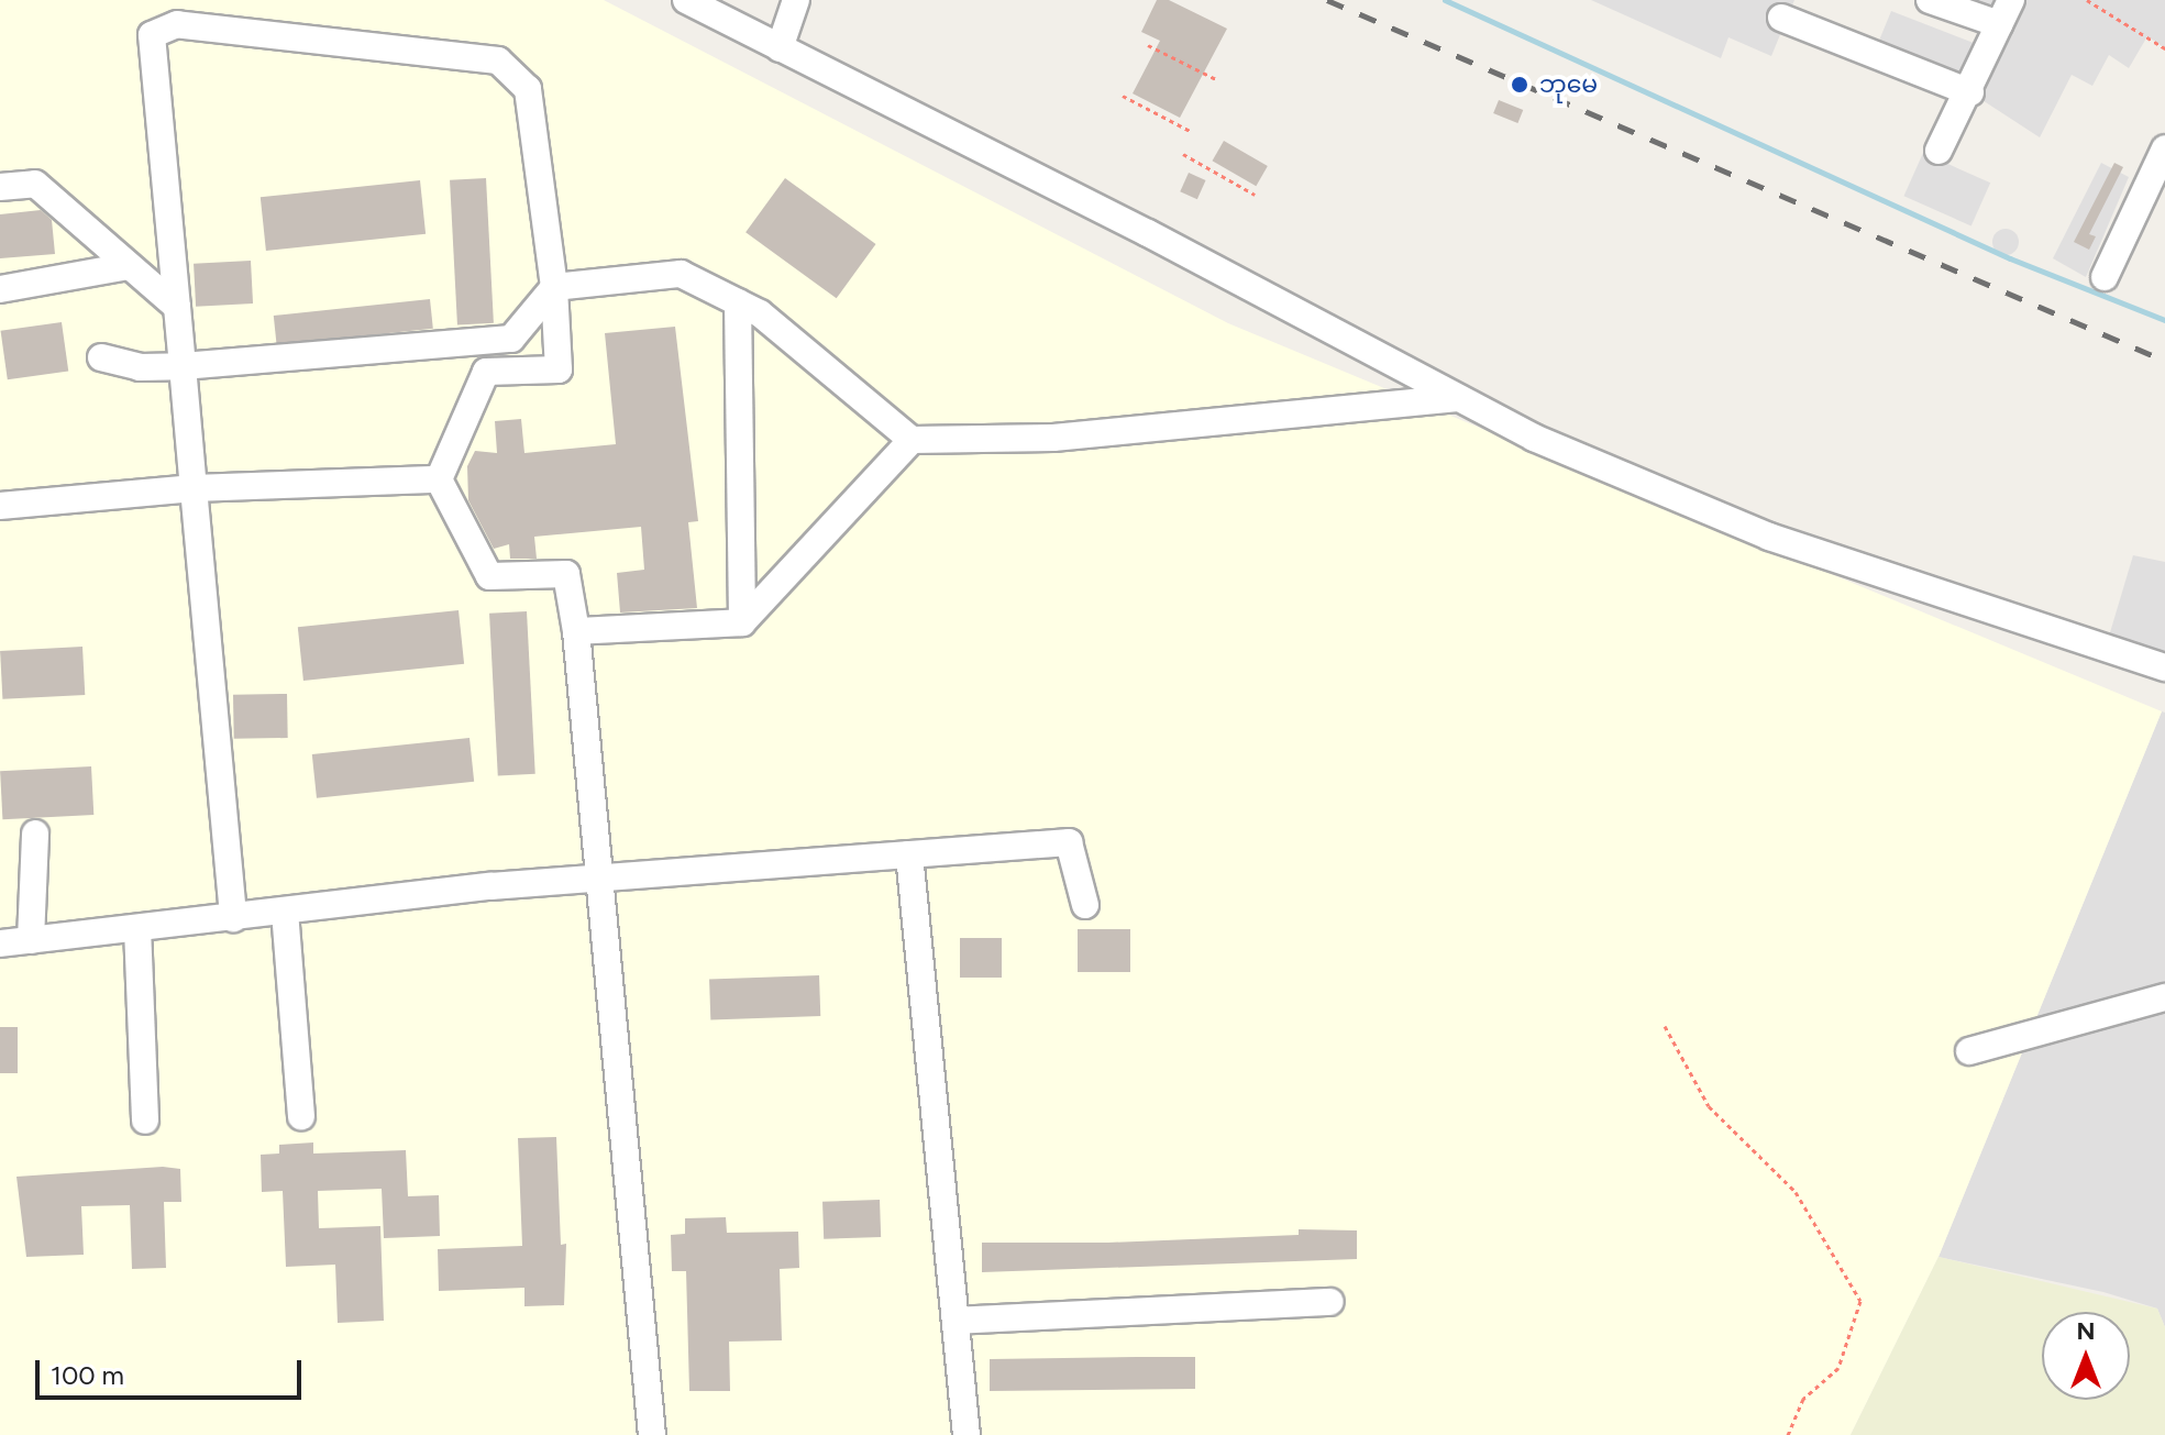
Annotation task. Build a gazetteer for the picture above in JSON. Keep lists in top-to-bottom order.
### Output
{
  "places": ["ဘုမေ"],
  "scale_bar": "100 m",
  "north": "top"
}
